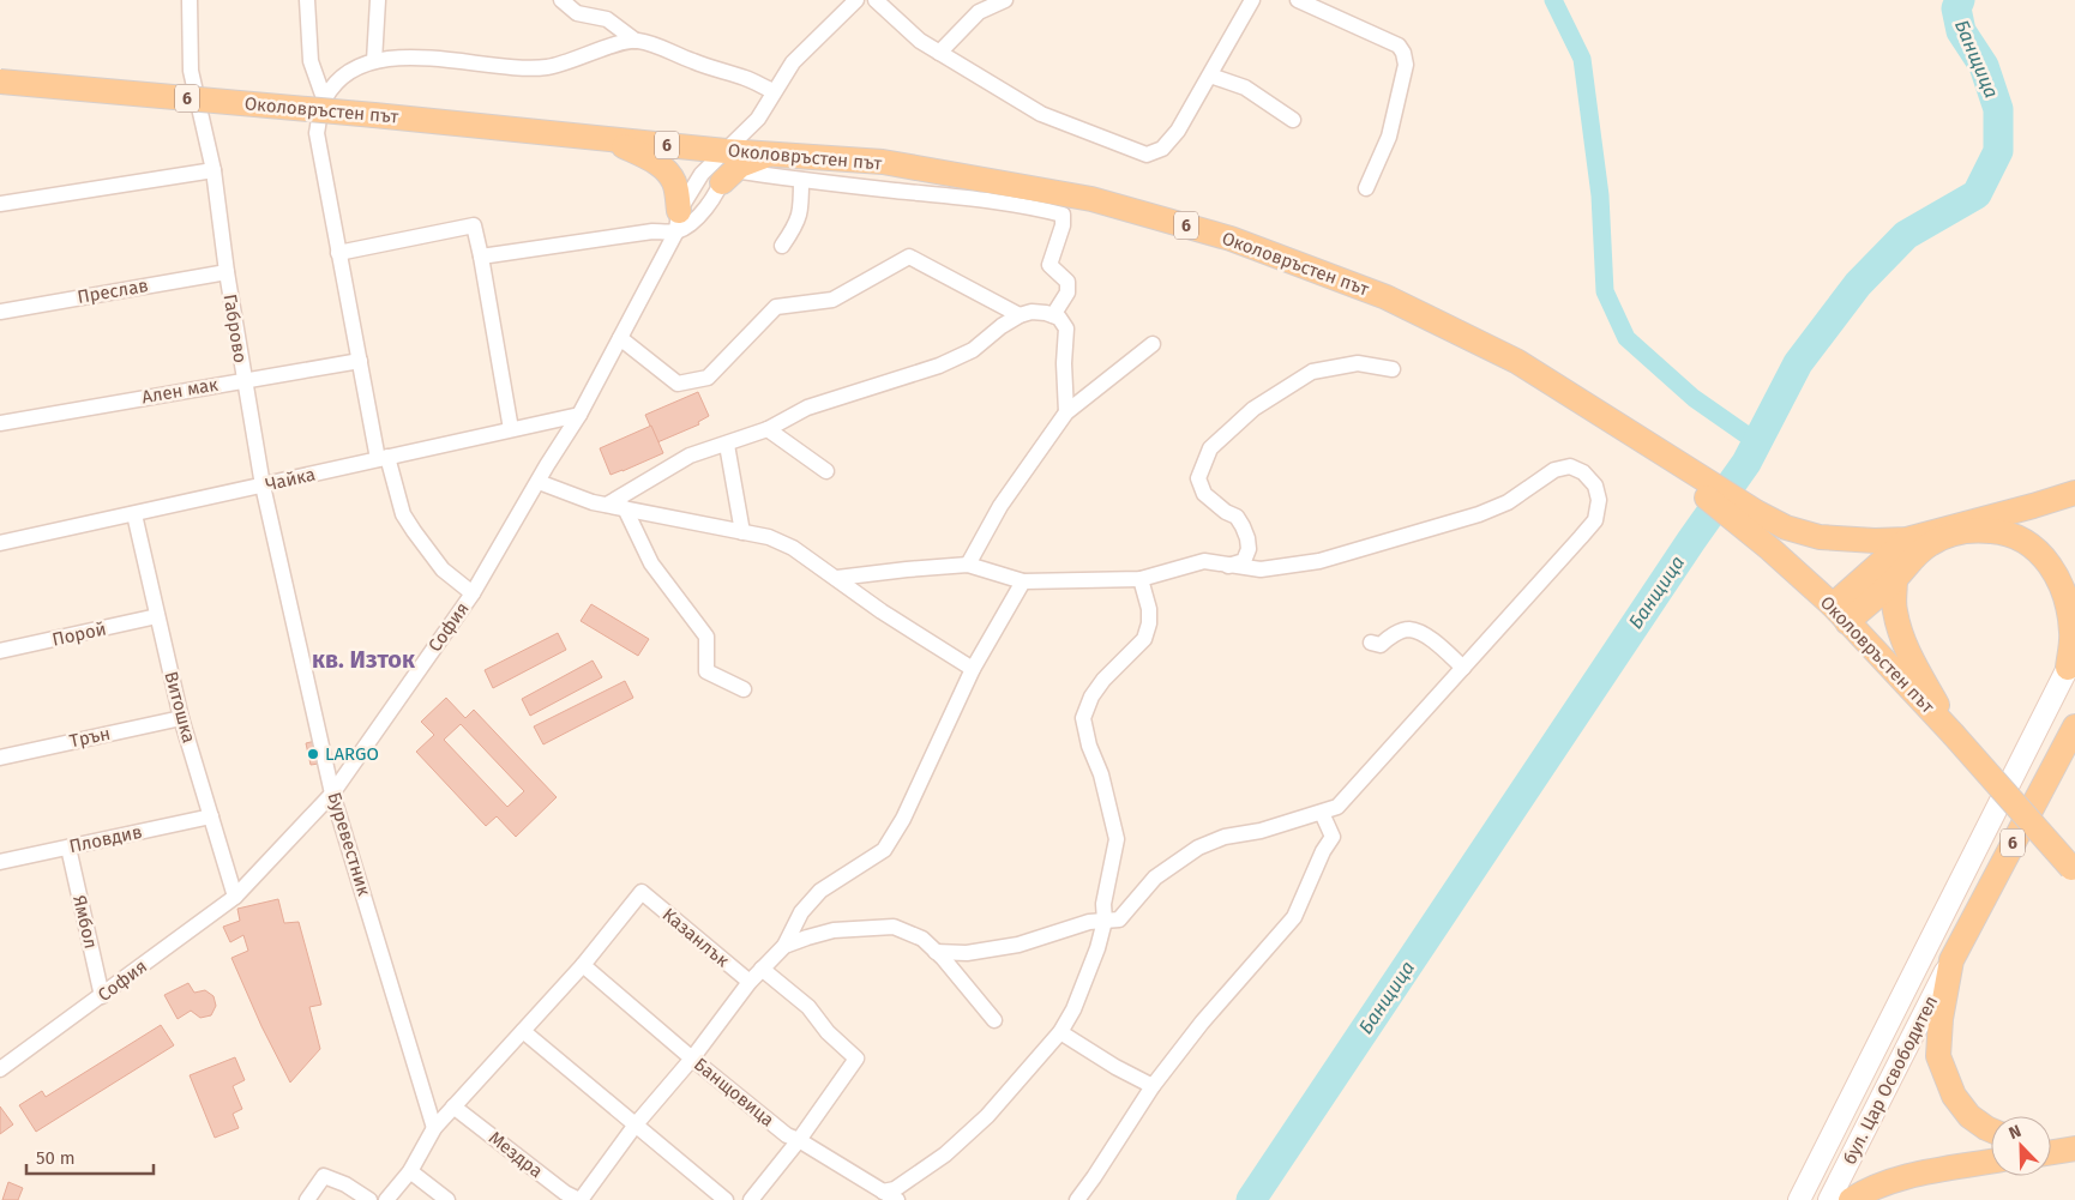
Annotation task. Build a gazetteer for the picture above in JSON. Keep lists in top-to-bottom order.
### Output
{
  "streets": {
    "main road": ["6", "Околовръстен път", "бул. Цар Освободител"],
    "street": [
      "Преслав",
      "Габрово",
      "Ален мак",
      "Чайка",
      "София",
      "Порой",
      "Витошка",
      "Трън",
      "Пловдив",
      "Буревестник",
      "Ямбол",
      "Казанлък",
      "Банщовица",
      "Мездра"
    ]
  },
  "crossings": [
    ["6", "Околовръстен път"],
    ["6", "бул. Цар Освободител"],
    ["Околовръстен път", "София"],
    ["Преслав", "Габрово"],
    ["Габрово", "Ален мак"],
    ["Габрово", "Чайка"],
    ["Габрово", "Буревестник"],
    ["Чайка", "София"],
    ["Чайка", "Витошка"],
    ["Чайка", "Буревестник"],
    ["София", "Витошка"],
    ["София", "Буревестник"],
    ["София", "Ямбол"],
    ["Порой", "Витошка"],
    ["Витошка", "Трън"],
    ["Витошка", "Пловдив"],
    ["Пловдив", "Ямбол"],
    ["Казанлък", "Банщовица"]
  ],
  "districts": ["кв. Изток"],
  "water": ["Банщица"],
  "places": ["LARGO"],
  "scale_bar": "50 m",
  "north": "top left"
}
